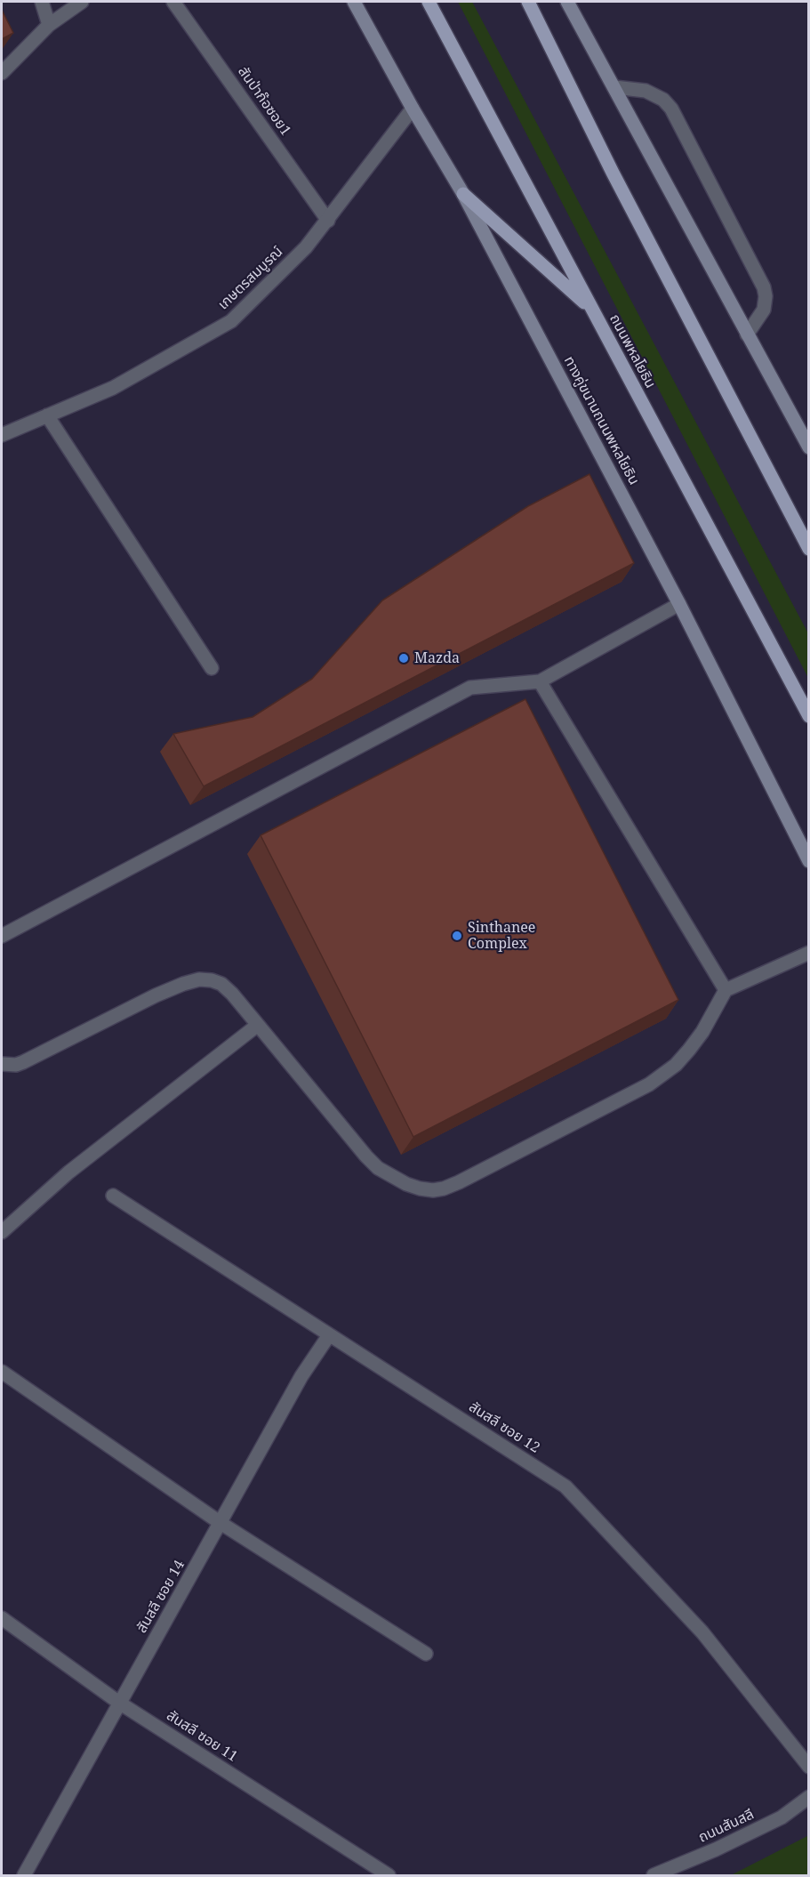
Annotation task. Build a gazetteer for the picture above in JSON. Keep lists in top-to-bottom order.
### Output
{
  "streets": {
    "main road": ["ถนนพหลโยธิน", "ทางคู่ขนานถนนพหลโยธิน"],
    "street": [
      "สันป่าก๊อซอย1",
      "เกษตรสมบูรณ์",
      "สันสลี ซอย 12",
      "สันสลี ซอย 14",
      "สันสลี ซอย 11",
      "ถนนสันสลี"
    ]
  },
  "crossings": [
    ["สันป่าก๊อซอย1", "เกษตรสมบูรณ์"],
    ["เกษตรสมบูรณ์", "ทางคู่ขนานถนนพหลโยธิน"],
    ["สันสลี ซอย 12", "สันสลี ซอย 14"],
    ["สันสลี ซอย 14", "สันสลี ซอย 11"]
  ],
  "places": ["Mazda", "Sinthanee Complex"]
}
